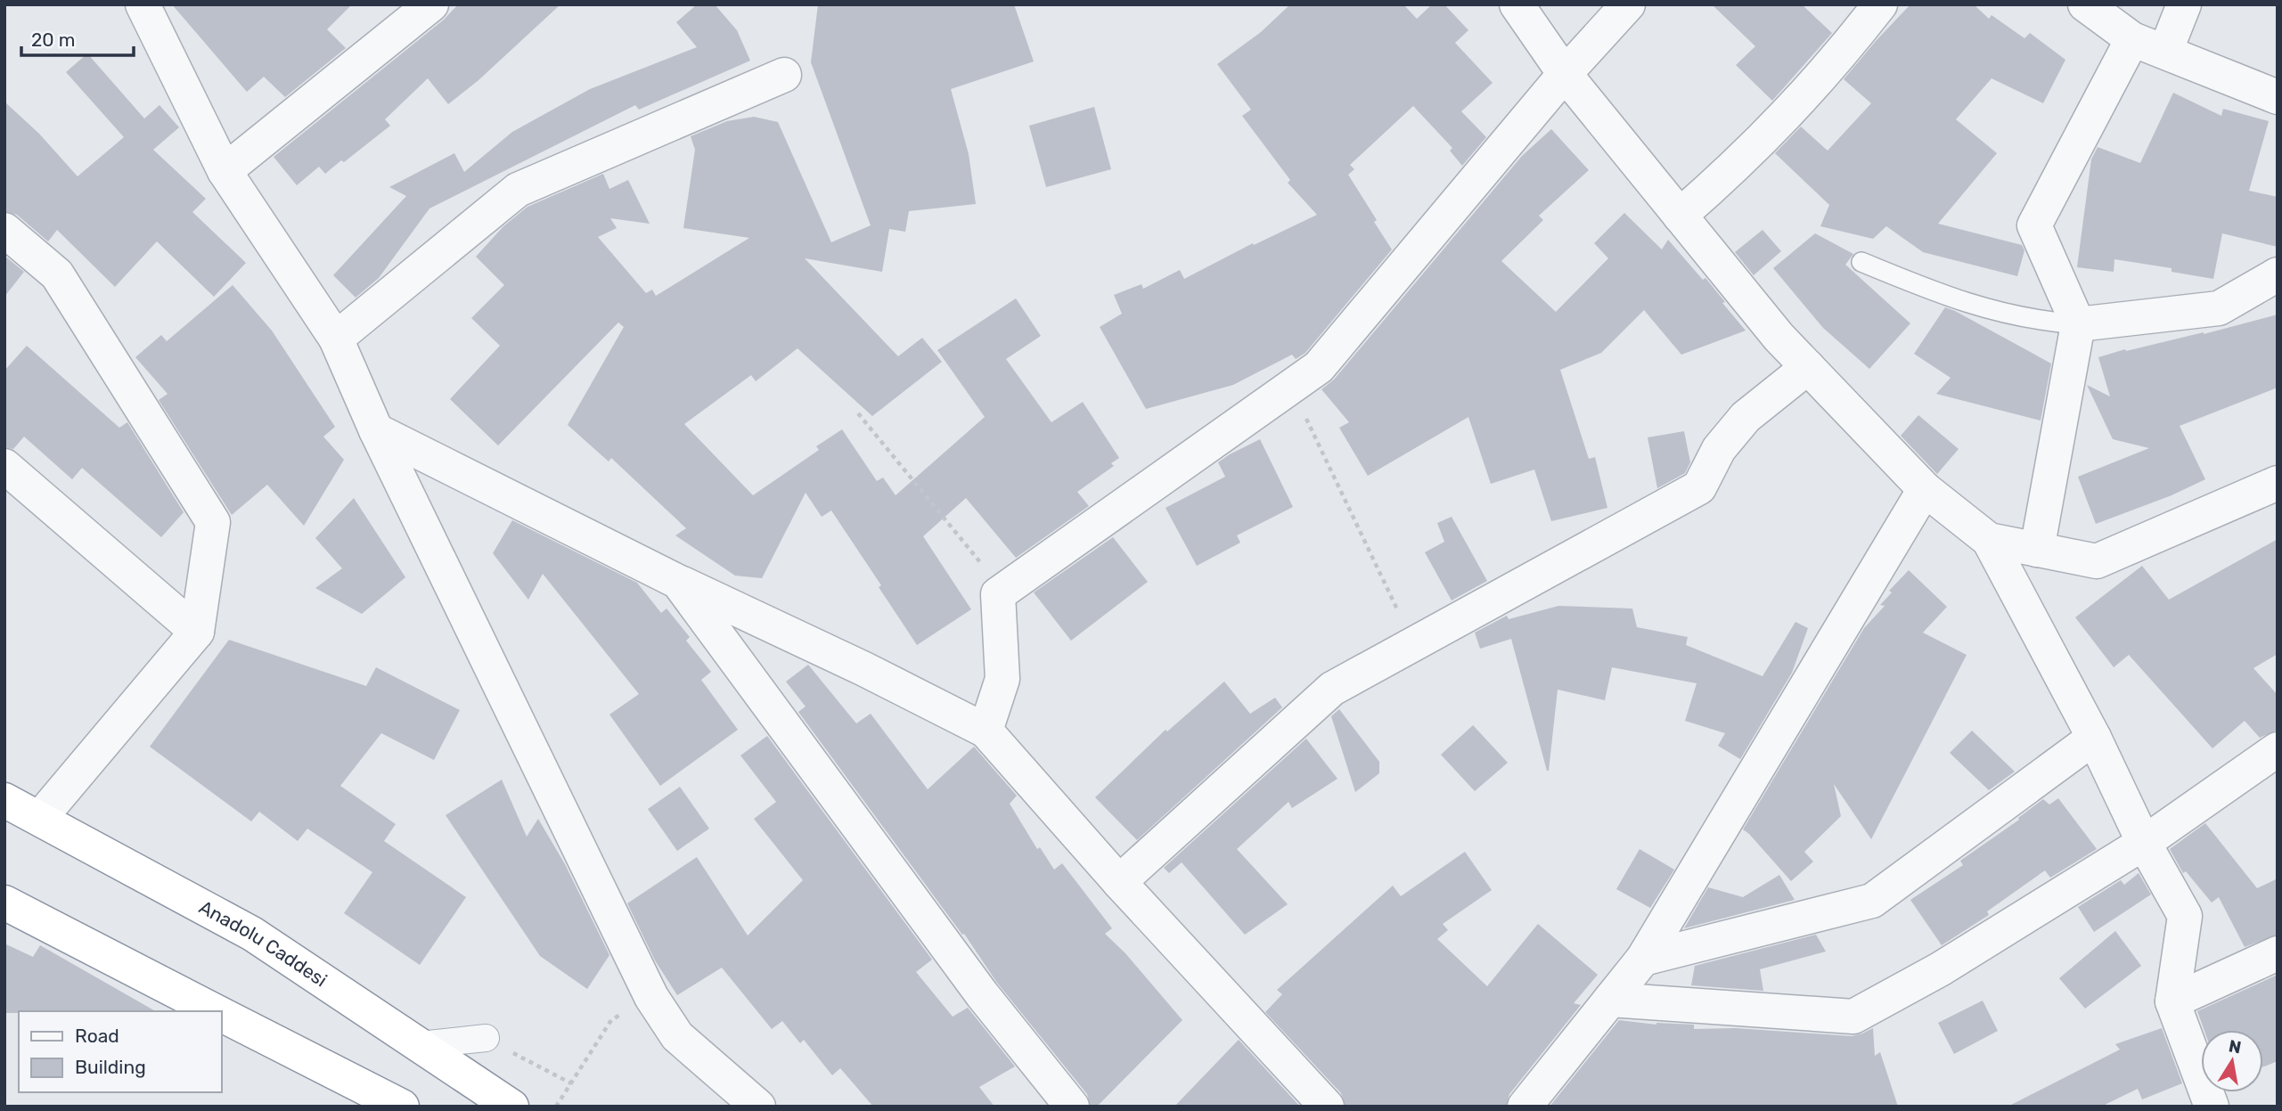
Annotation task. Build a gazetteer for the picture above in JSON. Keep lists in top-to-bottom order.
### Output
{
  "streets": {
    "highway": ["Anadolu Caddesi"]
  },
  "legend": ["Road", "Building"],
  "scale_bar": "20 m",
  "north": "top"
}
